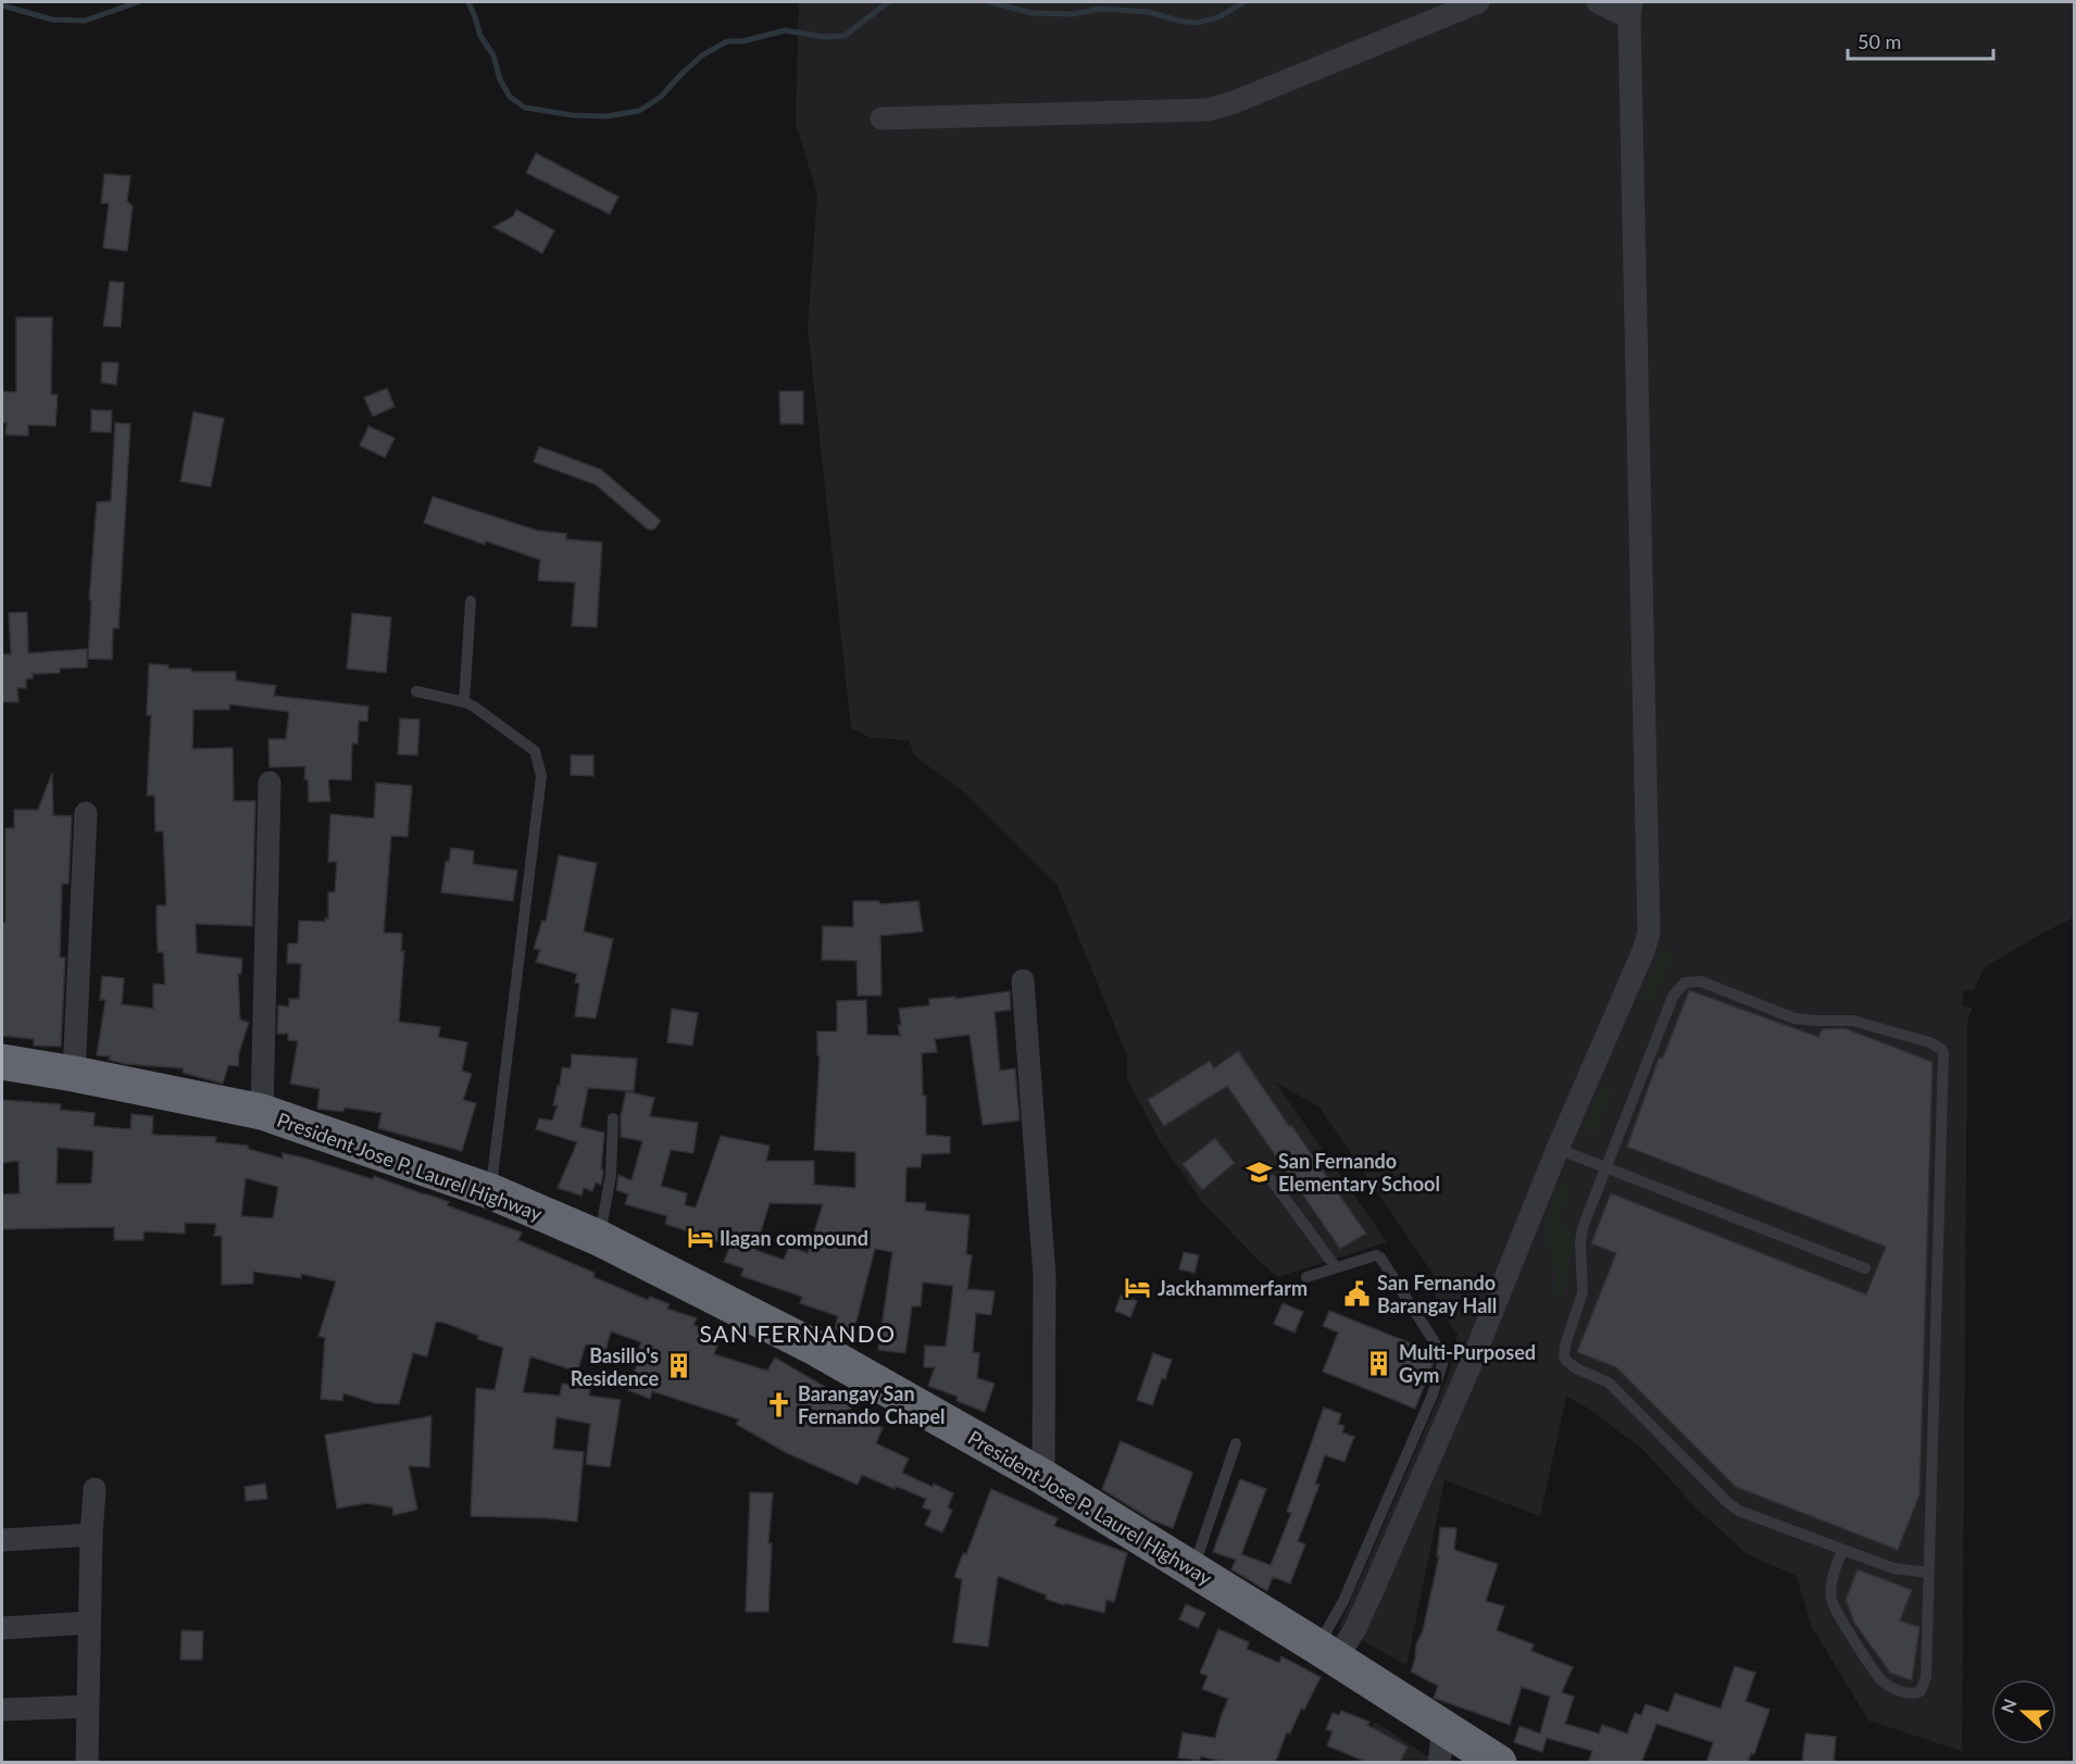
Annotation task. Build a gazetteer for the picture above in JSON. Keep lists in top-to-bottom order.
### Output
{
  "streets": {
    "highway": ["President Jose P. Laurel Highway"]
  },
  "districts": ["SAN FERNANDO"],
  "places": {
    "school or university": ["San Fernando Elementary School"],
    "hotel": ["Ilagan compound", "Jackhammerfarm"],
    "public building": ["San Fernando Barangay Hall"],
    "building": ["Multi-Purposed Gym", "Basillo's Residence"],
    "church": ["Barangay San Fernando Chapel"]
  },
  "scale_bar": "50 m",
  "north": "left"
}
